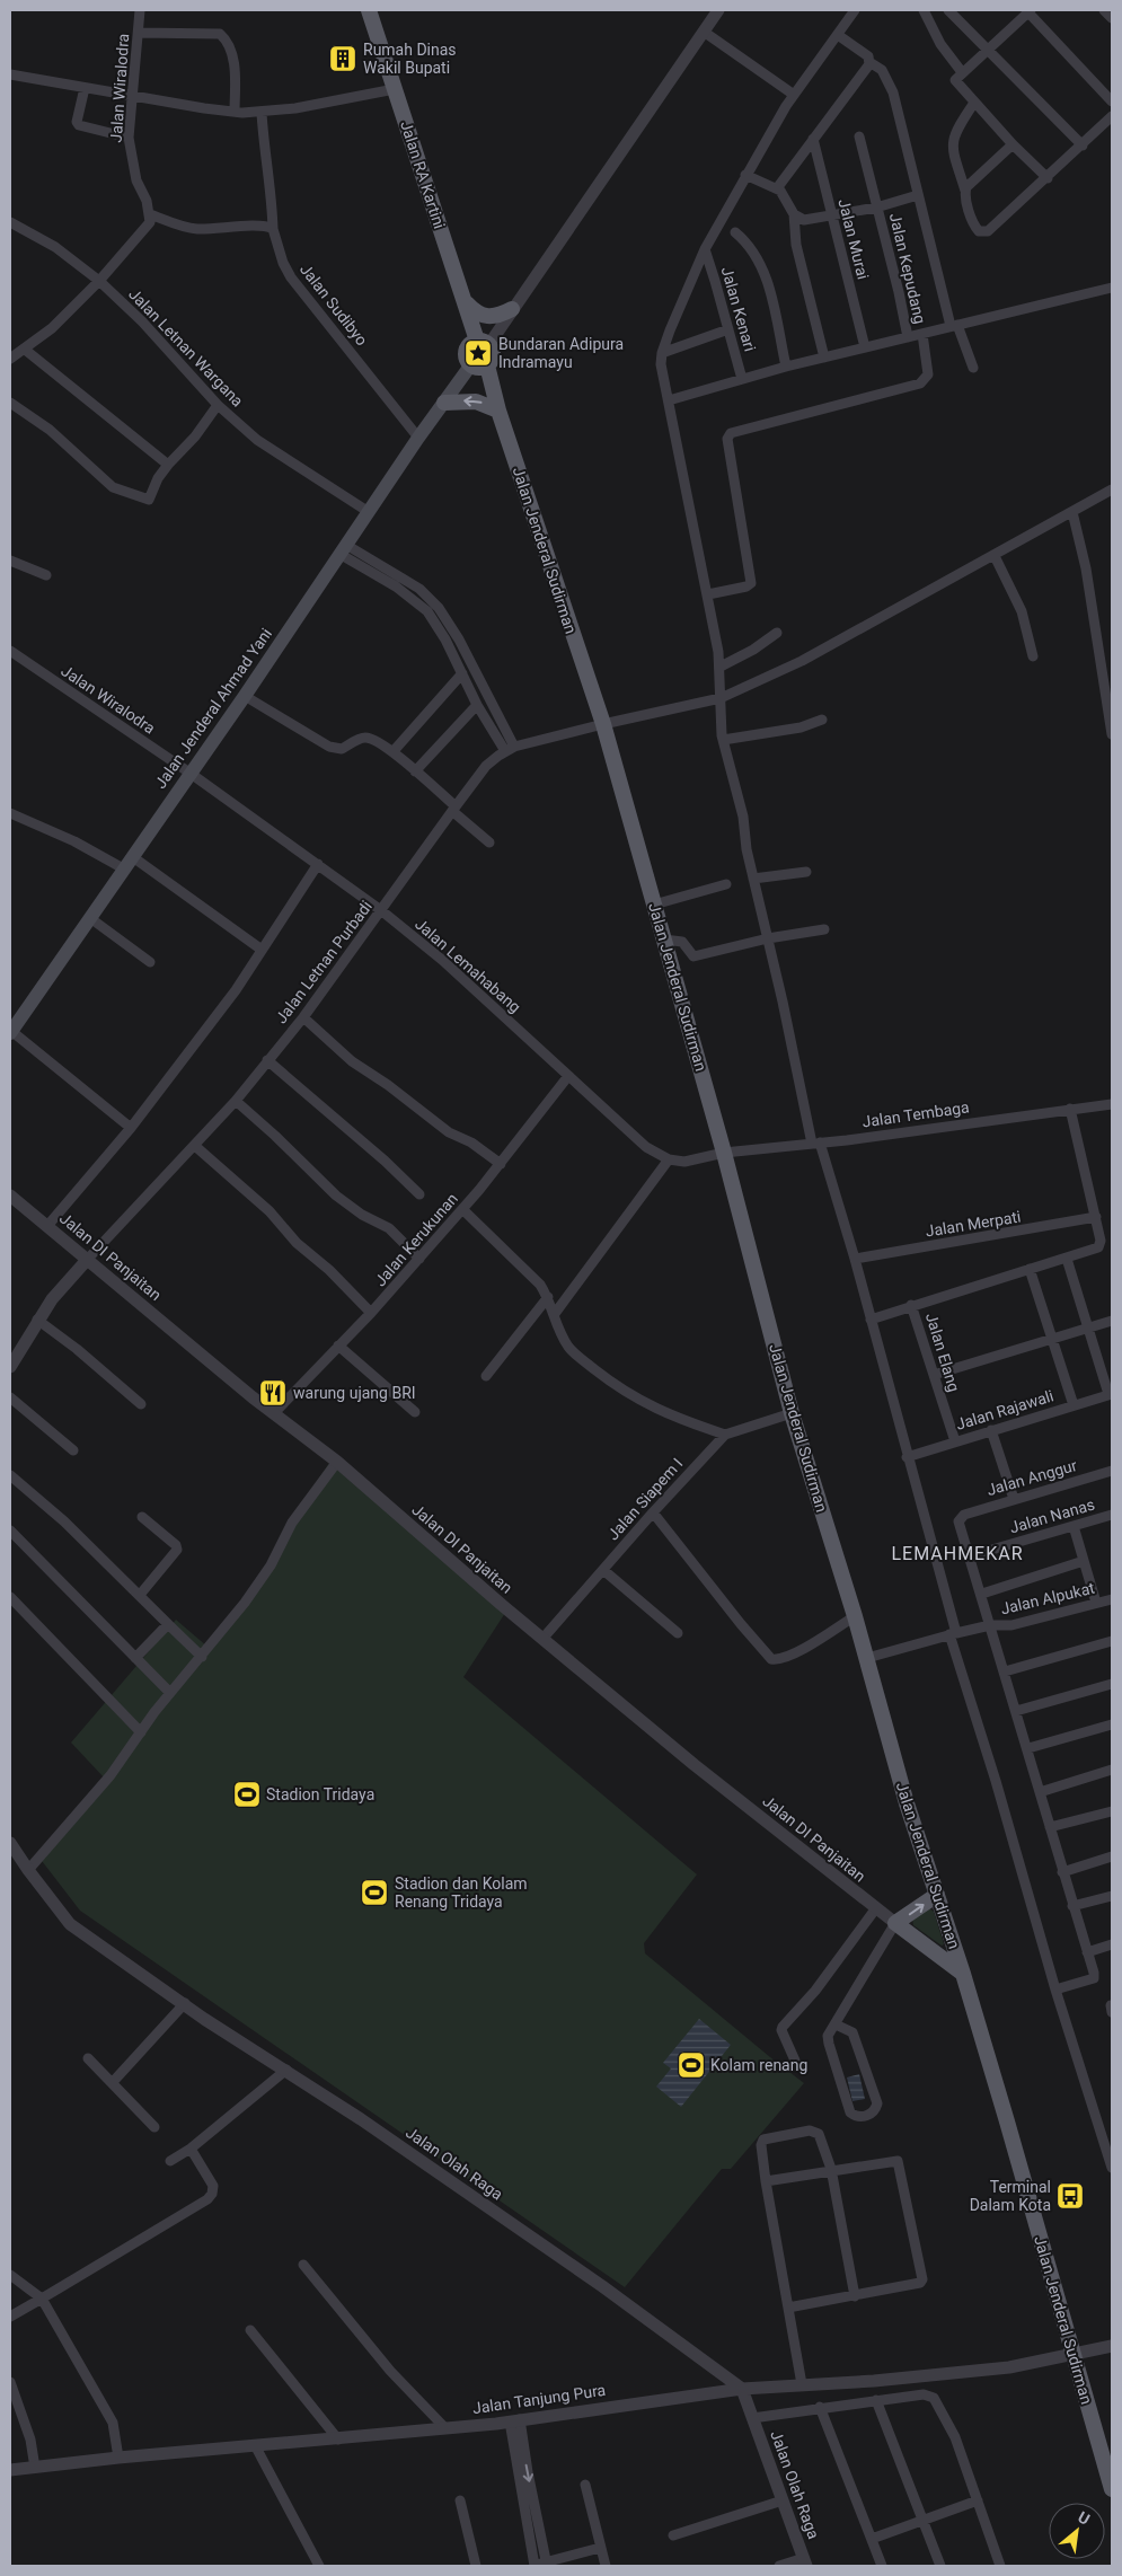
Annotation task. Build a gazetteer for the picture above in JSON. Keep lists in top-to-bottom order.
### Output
{
  "streets": {
    "main road": ["Jalan RA Kartini", "Jalan Jenderal Sudirman", "Jalan Jenderal Ahmad Yani"],
    "street": [
      "Jalan Wiralodra",
      "Jalan Murai",
      "Jalan Kepudang",
      "Jalan Sudibyo",
      "Jalan Kenari",
      "Jalan Letnan Wargana",
      "Jalan Letnan Purbadi",
      "Jalan Lemahabang",
      "Jalan Tembaga",
      "Jalan Merpati",
      "Jalan Kerukunan",
      "Jalan DI Panjaitan",
      "Jalan Elang",
      "Jalan Rajawali",
      "Jalan Anggur",
      "Jalan Siapem I",
      "Jalan Nanas",
      "Jalan Alpukat",
      "Jalan Olah Raga",
      "Jalan Tanjung Pura"
    ]
  },
  "crossings": [
    ["Jalan Wiralodra", "Jalan Jenderal Ahmad Yani"],
    ["Jalan Wiralodra", "Jalan Lemahabang"],
    ["Jalan Sudibyo", "Jalan Jenderal Ahmad Yani"],
    ["Jalan Letnan Wargana", "Jalan Jenderal Ahmad Yani"],
    ["Jalan Jenderal Sudirman", "Jalan Jenderal Ahmad Yani"],
    ["Jalan Jenderal Sudirman", "Jalan Letnan Purbadi"],
    ["Jalan Jenderal Sudirman", "Jalan Tembaga"],
    ["Jalan Jenderal Sudirman", "Jalan Alpukat"],
    ["Jalan Jenderal Sudirman", "Jalan Tanjung Pura"],
    ["Jalan Jenderal Ahmad Yani", "Jalan Lemahabang"],
    ["Jalan Letnan Purbadi", "Jalan Lemahabang"],
    ["Jalan Letnan Purbadi", "Jalan DI Panjaitan"],
    ["Jalan Lemahabang", "Jalan Kerukunan"],
    ["Jalan Kerukunan", "Jalan DI Panjaitan"],
    ["Jalan DI Panjaitan", "Jalan Siapem I"],
    ["Jalan Elang", "Jalan Rajawali"],
    ["Jalan Anggur", "Jalan Nanas"],
    ["Jalan Olah Raga", "Jalan Tanjung Pura"]
  ],
  "districts": ["LEMAHMEKAR"],
  "places": {
    "building": ["Rumah Dinas Wakil Bupati"],
    "place": ["Bundaran Adipura Indramayu"],
    "restaurant": ["warung ujang BRI"],
    "sports": ["Stadion Tridaya", "Stadion dan Kolam Renang Tridaya", "Kolam renang"],
    "bus stop": ["Terminal Dalam Kota"]
  },
  "north": "top right"
}
